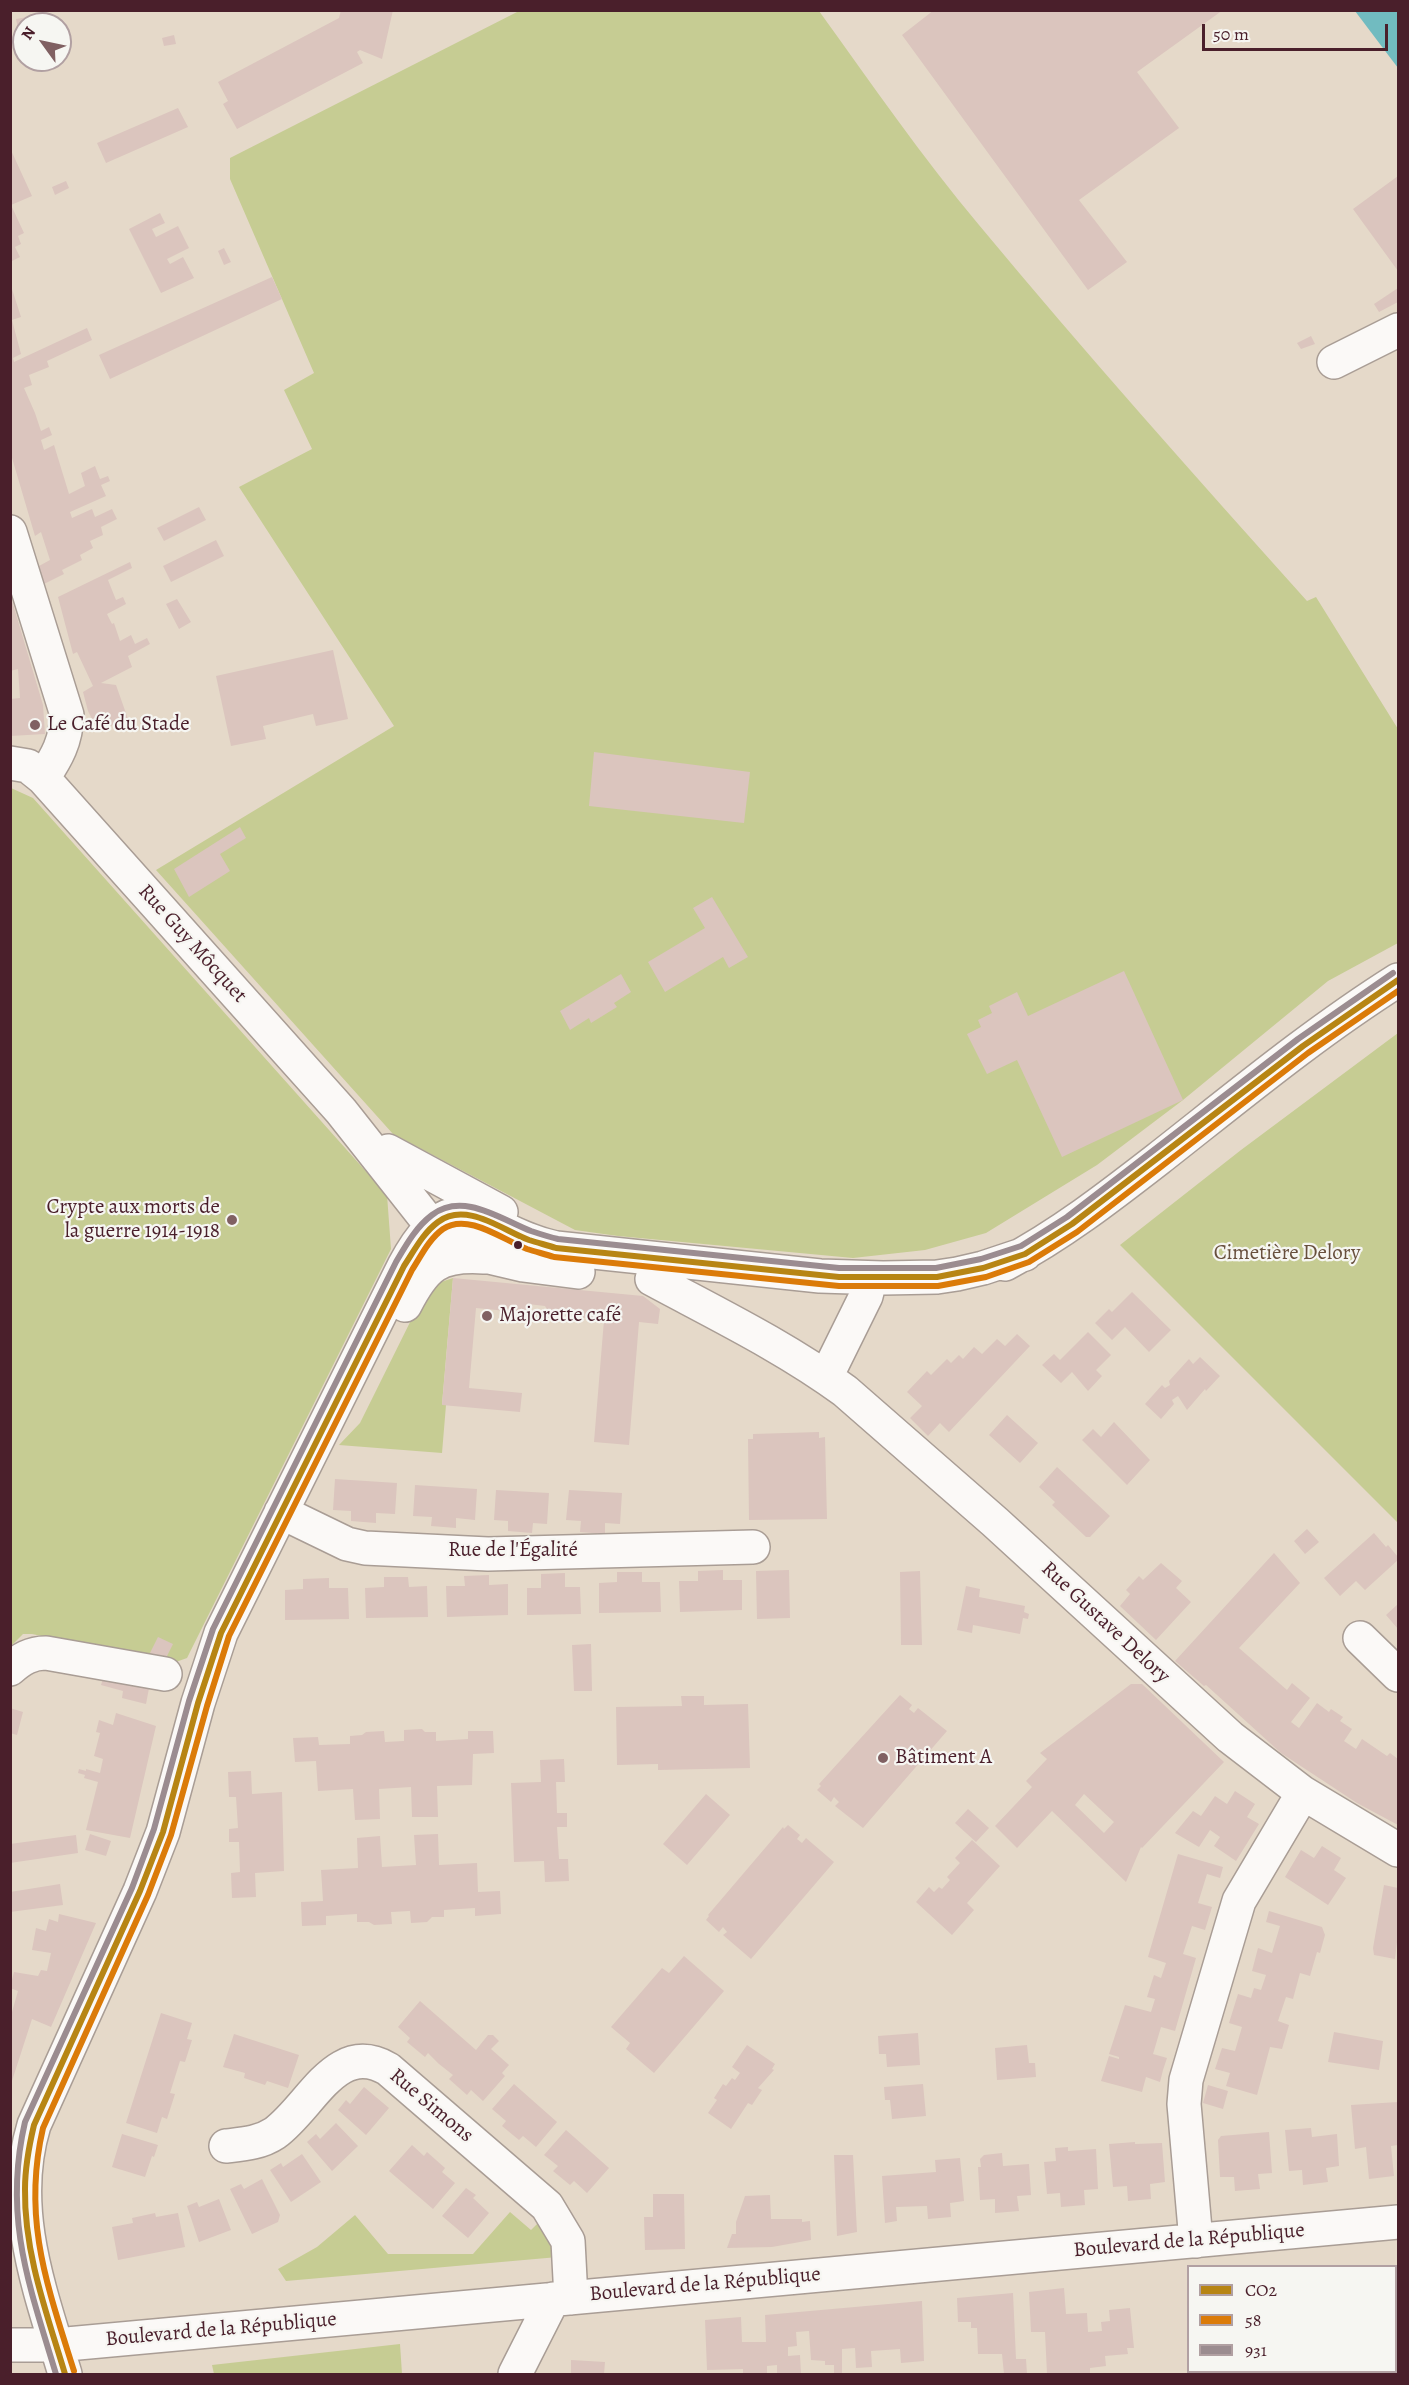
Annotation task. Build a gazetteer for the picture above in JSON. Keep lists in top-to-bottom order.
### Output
{
  "streets": {
    "street": [
      "Rue Guy Môcquet",
      "Rue de l'Égalité",
      "Rue Gustave Delory",
      "Rue Simons",
      "Boulevard de la République"
    ]
  },
  "crossings": [
    ["Rue Simons", "Boulevard de la République"]
  ],
  "parks": ["Cimetière Delory"],
  "places": [
    "Le Café du Stade",
    "Crypte aux morts de la guerre 1914-1918",
    "Majorette café",
    "Bâtiment A"
  ],
  "lines": ["transit line 931", "transit line CO2", "transit line 58"],
  "legend": ["CO2", "58", "931"],
  "scale_bar": "50 m",
  "north": "top left"
}
